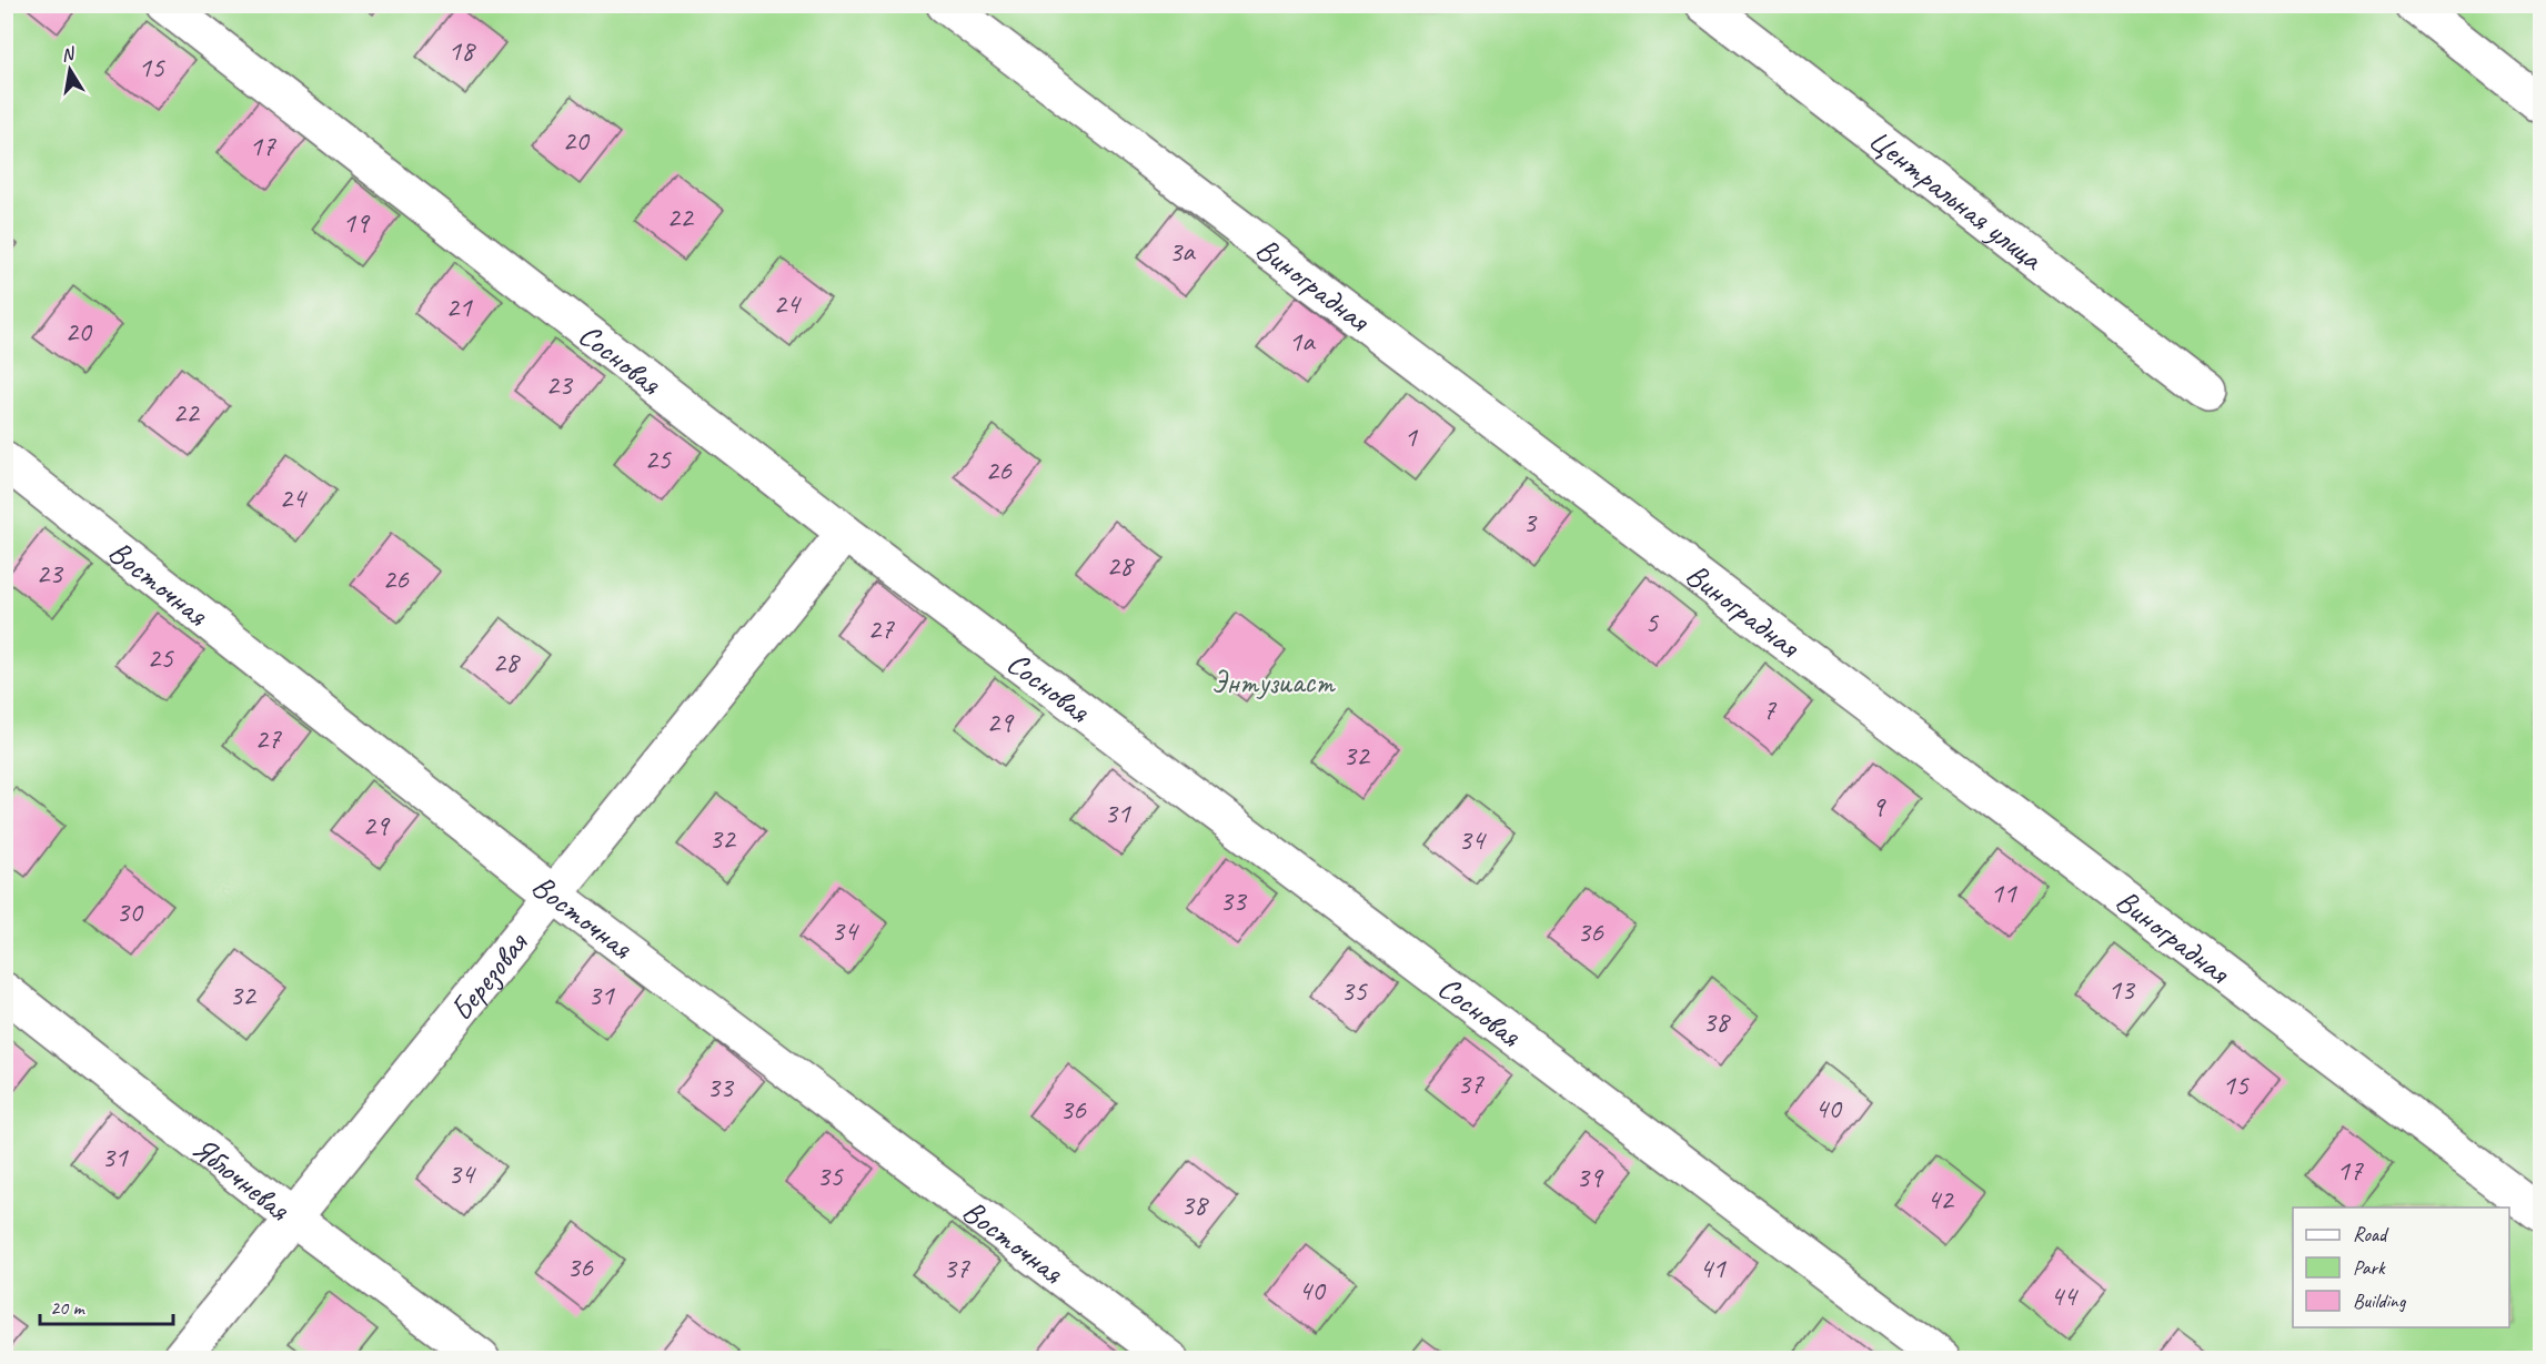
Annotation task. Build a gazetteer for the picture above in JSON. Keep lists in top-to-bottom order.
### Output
{
  "streets": {
    "street": [
      "Центральная улица",
      "Виноградная",
      "Сосновая",
      "Восточная",
      "Березовая",
      "Яблочневая"
    ]
  },
  "crossings": [
    ["Сосновая", "Березовая"],
    ["Восточная", "Березовая"],
    ["Березовая", "Яблочневая"]
  ],
  "parks": ["Энтузиаст"],
  "house_numbers": [
    "18",
    "15",
    "20",
    "17",
    "22",
    "19",
    "3а",
    "24",
    "21",
    "20",
    "1а",
    "23",
    "22",
    "1",
    "25",
    "26",
    "24",
    "3",
    "28",
    "23",
    "26",
    "5",
    "27",
    "25",
    "28",
    "7",
    "29",
    "27",
    "32",
    "9",
    "31",
    "29",
    "32",
    "34",
    "11",
    "33",
    "30",
    "34",
    "36",
    "13",
    "35",
    "32",
    "31",
    "38",
    "37",
    "15",
    "33",
    "40",
    "36",
    "31",
    "17",
    "34",
    "35",
    "39",
    "42",
    "38",
    "36",
    "37",
    "41",
    "40",
    "44"
  ],
  "legend": ["Road", "Park", "Building"],
  "scale_bar": "20 m",
  "north": "top"
}
